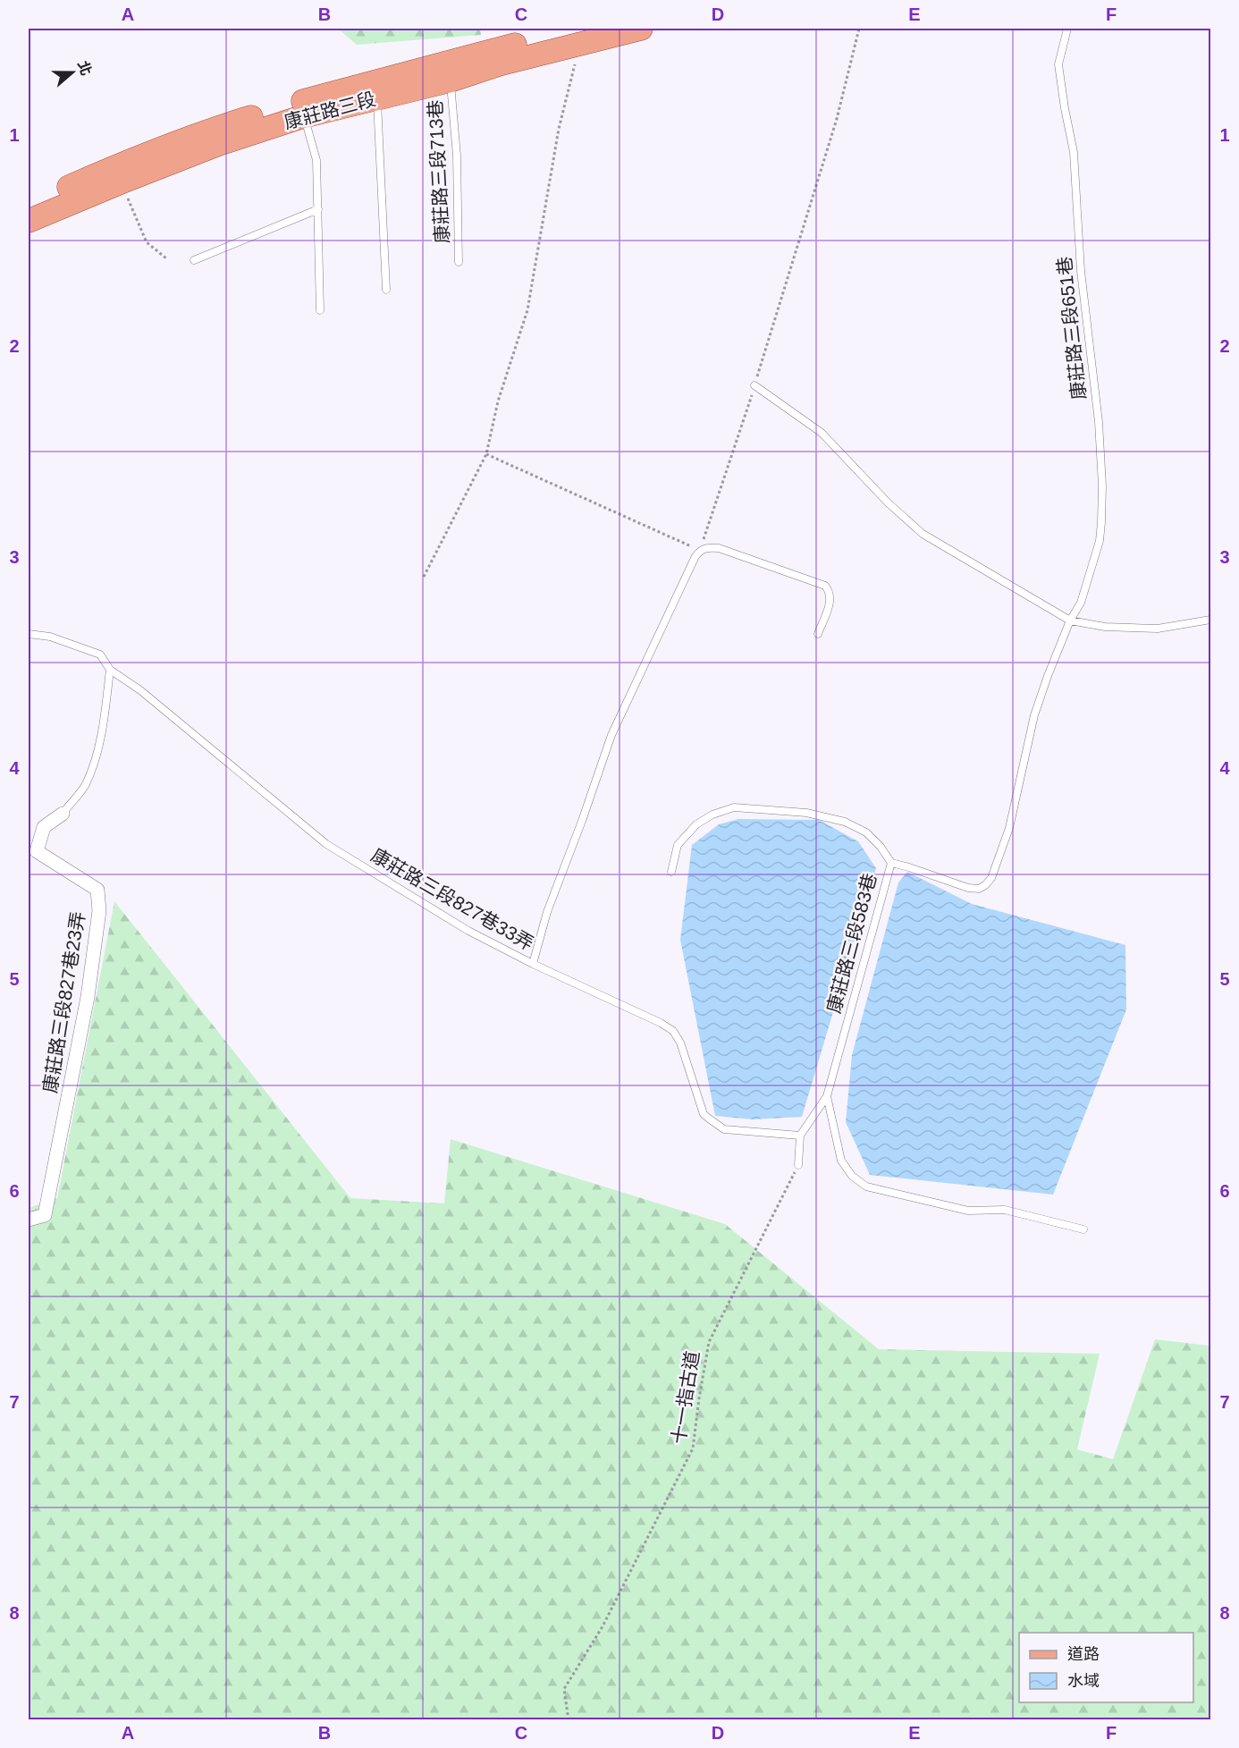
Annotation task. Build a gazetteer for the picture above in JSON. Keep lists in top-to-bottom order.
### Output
{
  "streets": {
    "main road": ["康莊路三段"],
    "street": ["康莊路三段827巷23弄"],
    "lane": [
      "康莊路三段713巷",
      "康莊路三段651巷",
      "康莊路三段827巷33弄",
      "康莊路三段583巷"
    ],
    "path": ["十一指古道"]
  },
  "crossings": [
    ["康莊路三段", "康莊路三段713巷"],
    ["康莊路三段651巷", "康莊路三段583巷"],
    ["康莊路三段827巷33弄", "康莊路三段827巷23弄"]
  ],
  "legend": ["道路", "水域"],
  "north": "right",
  "grid": {
    "columns": [
      "A",
      "B",
      "C",
      "D",
      "E",
      "F"
    ],
    "rows": [
      "1",
      "2",
      "3",
      "4",
      "5",
      "6",
      "7",
      "8"
    ]
  }
}
